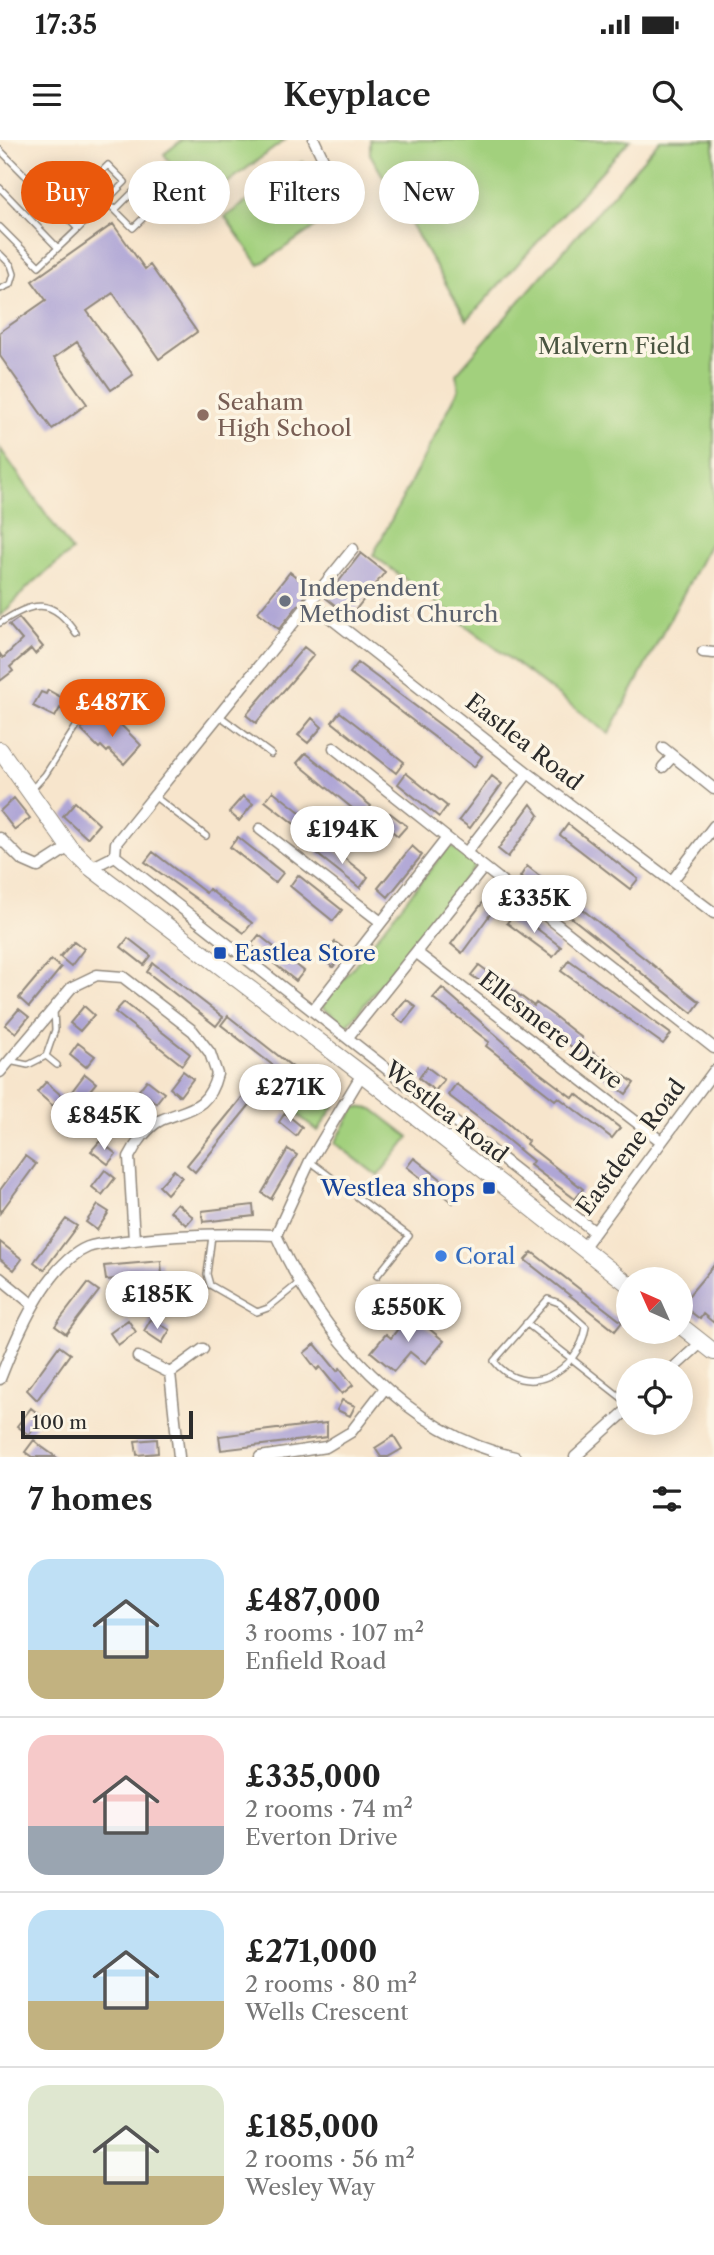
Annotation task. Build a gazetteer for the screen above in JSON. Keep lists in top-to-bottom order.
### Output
{
  "streets": {
    "main road": ["Westlea Road"],
    "street": ["Eastlea Road", "Ellesmere Drive", "Eastdene Road"]
  },
  "crossings": [
    ["Ellesmere Drive", "Eastdene Road"],
    ["Westlea Road", "Eastdene Road"]
  ],
  "parks": ["Malvern Field"],
  "places": {
    "other": ["Seaham High School", "Independent Methodist Church", "Coral"],
    "transit": ["Eastlea Store", "Westlea shops"]
  },
  "scale_bar": "100 m",
  "north": "top left",
  "page": {
    "status": "17:35",
    "header": "Keyplace",
    "chip": [
      "Buy",
      "Rent",
      "Filters",
      "New"
    ],
    "price": [
      "£487K",
      "£194K",
      "£335K",
      "£271K",
      "£845K",
      "£185K",
      "£550K"
    ],
    "scale": "100 m",
    "heading": "7 homes",
    "list": [
      {
        "name": "£487,000",
        "note": "3 rooms · 107 m² · Enfield Road"
      },
      {
        "name": "£335,000",
        "note": "2 rooms · 74 m² · Everton Drive"
      },
      {
        "name": "£271,000",
        "note": "2 rooms · 80 m² · Wells Crescent"
      },
      {
        "name": "£185,000",
        "note": "2 rooms · 56 m² · Wesley Way"
      }
    ]
  }
}
